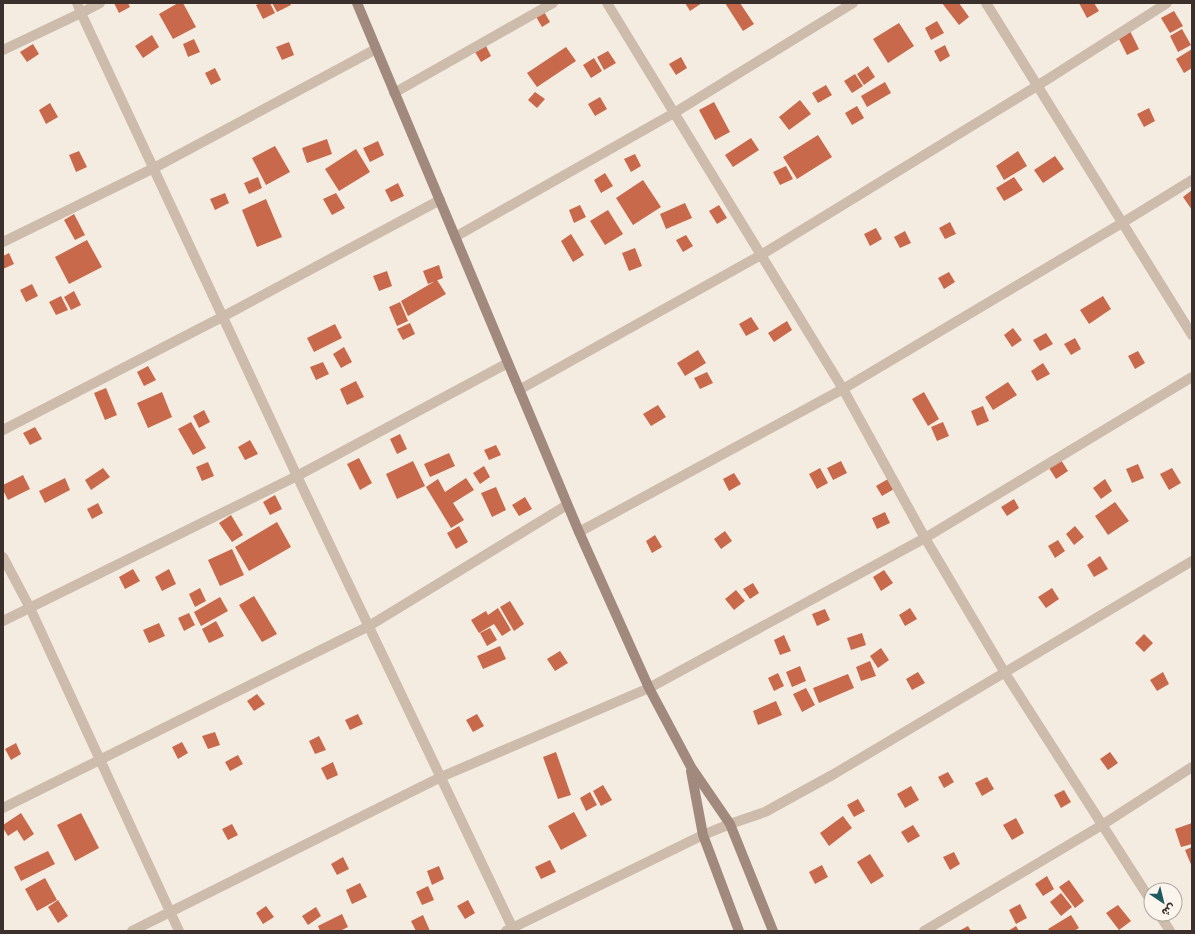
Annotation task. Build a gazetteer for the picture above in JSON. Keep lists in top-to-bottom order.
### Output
{
  "north": "bottom right"
}
